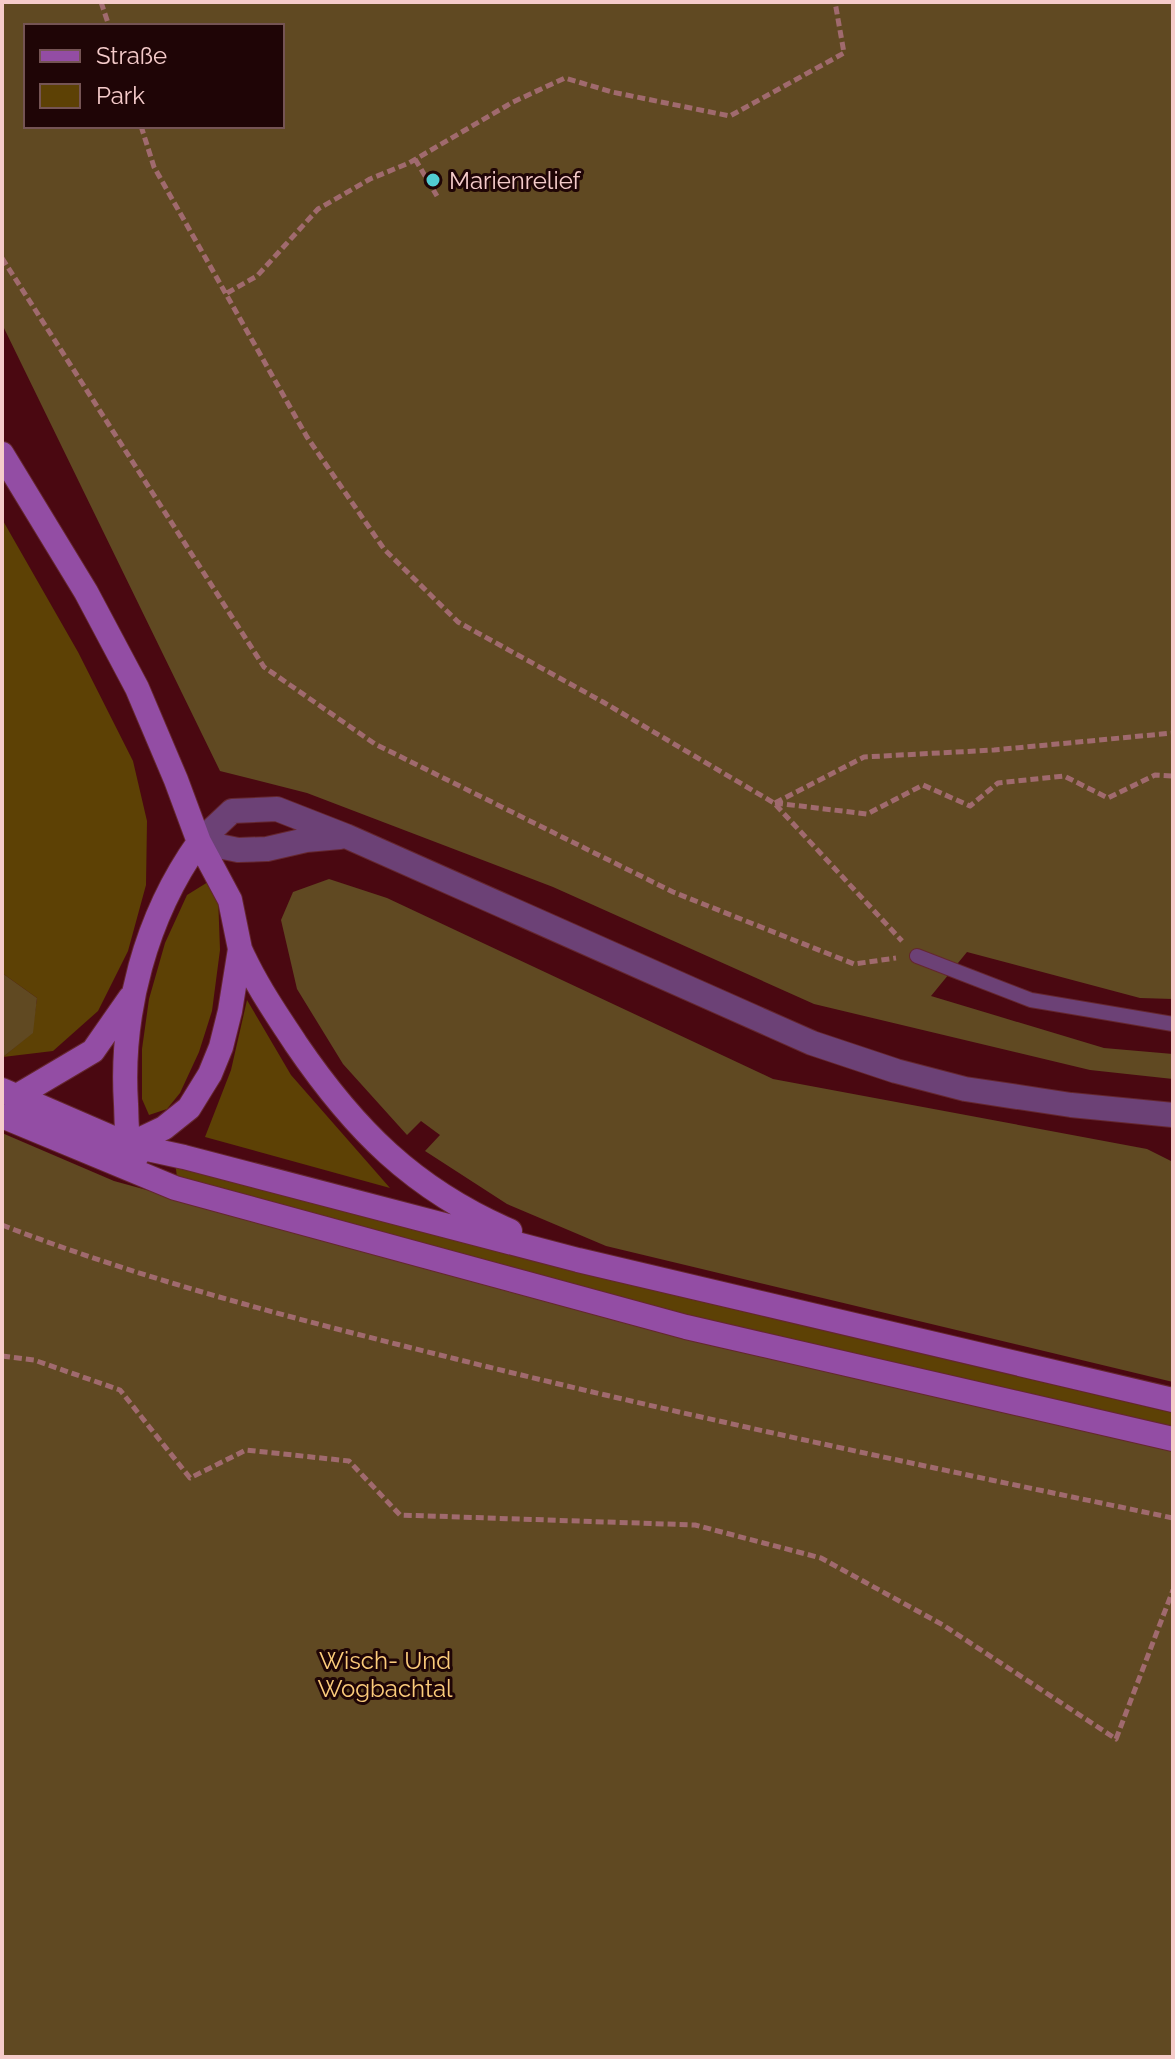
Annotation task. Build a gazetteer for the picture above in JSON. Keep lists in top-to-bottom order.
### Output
{
  "parks": ["Wisch- Und Wogbachtal"],
  "places": ["Marienrelief"],
  "legend": ["Straße", "Park"]
}
